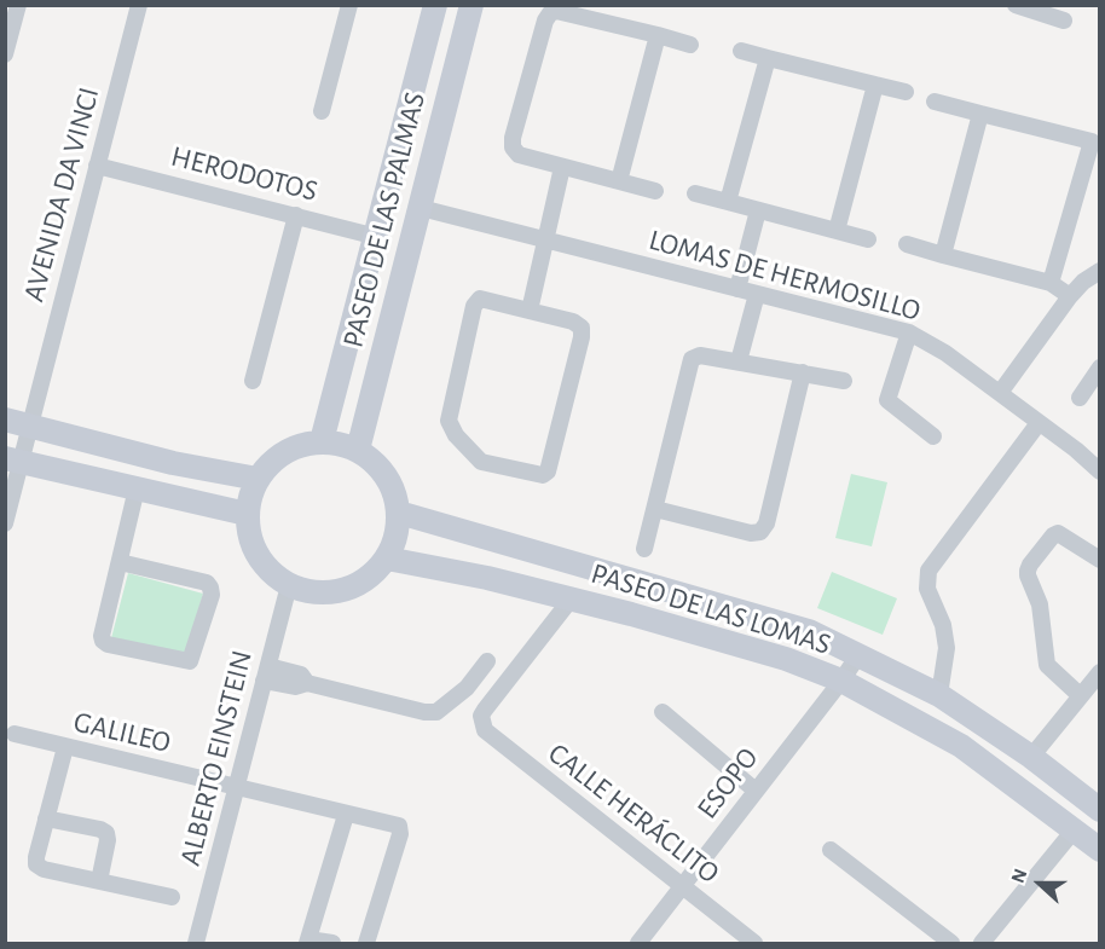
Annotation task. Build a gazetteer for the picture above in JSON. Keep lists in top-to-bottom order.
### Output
{
  "streets": {
    "street": [
      "HERODOTOS",
      "AVENIDA DA VINCI",
      "PASEO DE LAS PALMAS",
      "LOMAS DE HERMOSILLO",
      "PASEO DE LAS LOMAS",
      "GALILEO",
      "ALBERTO EINSTEIN",
      "ESOPO",
      "CALLE HERÁCLITO"
    ]
  },
  "crossings": [
    ["HERODOTOS", "AVENIDA DA VINCI"],
    ["HERODOTOS", "PASEO DE LAS PALMAS"],
    ["PASEO DE LAS PALMAS", "LOMAS DE HERMOSILLO"],
    ["PASEO DE LAS PALMAS", "PASEO DE LAS LOMAS"],
    ["PASEO DE LAS PALMAS", "ALBERTO EINSTEIN"],
    ["PASEO DE LAS LOMAS", "ALBERTO EINSTEIN"],
    ["PASEO DE LAS LOMAS", "ESOPO"],
    ["PASEO DE LAS LOMAS", "CALLE HERÁCLITO"],
    ["GALILEO", "ALBERTO EINSTEIN"],
    ["ESOPO", "CALLE HERÁCLITO"]
  ],
  "north": "left"
}
